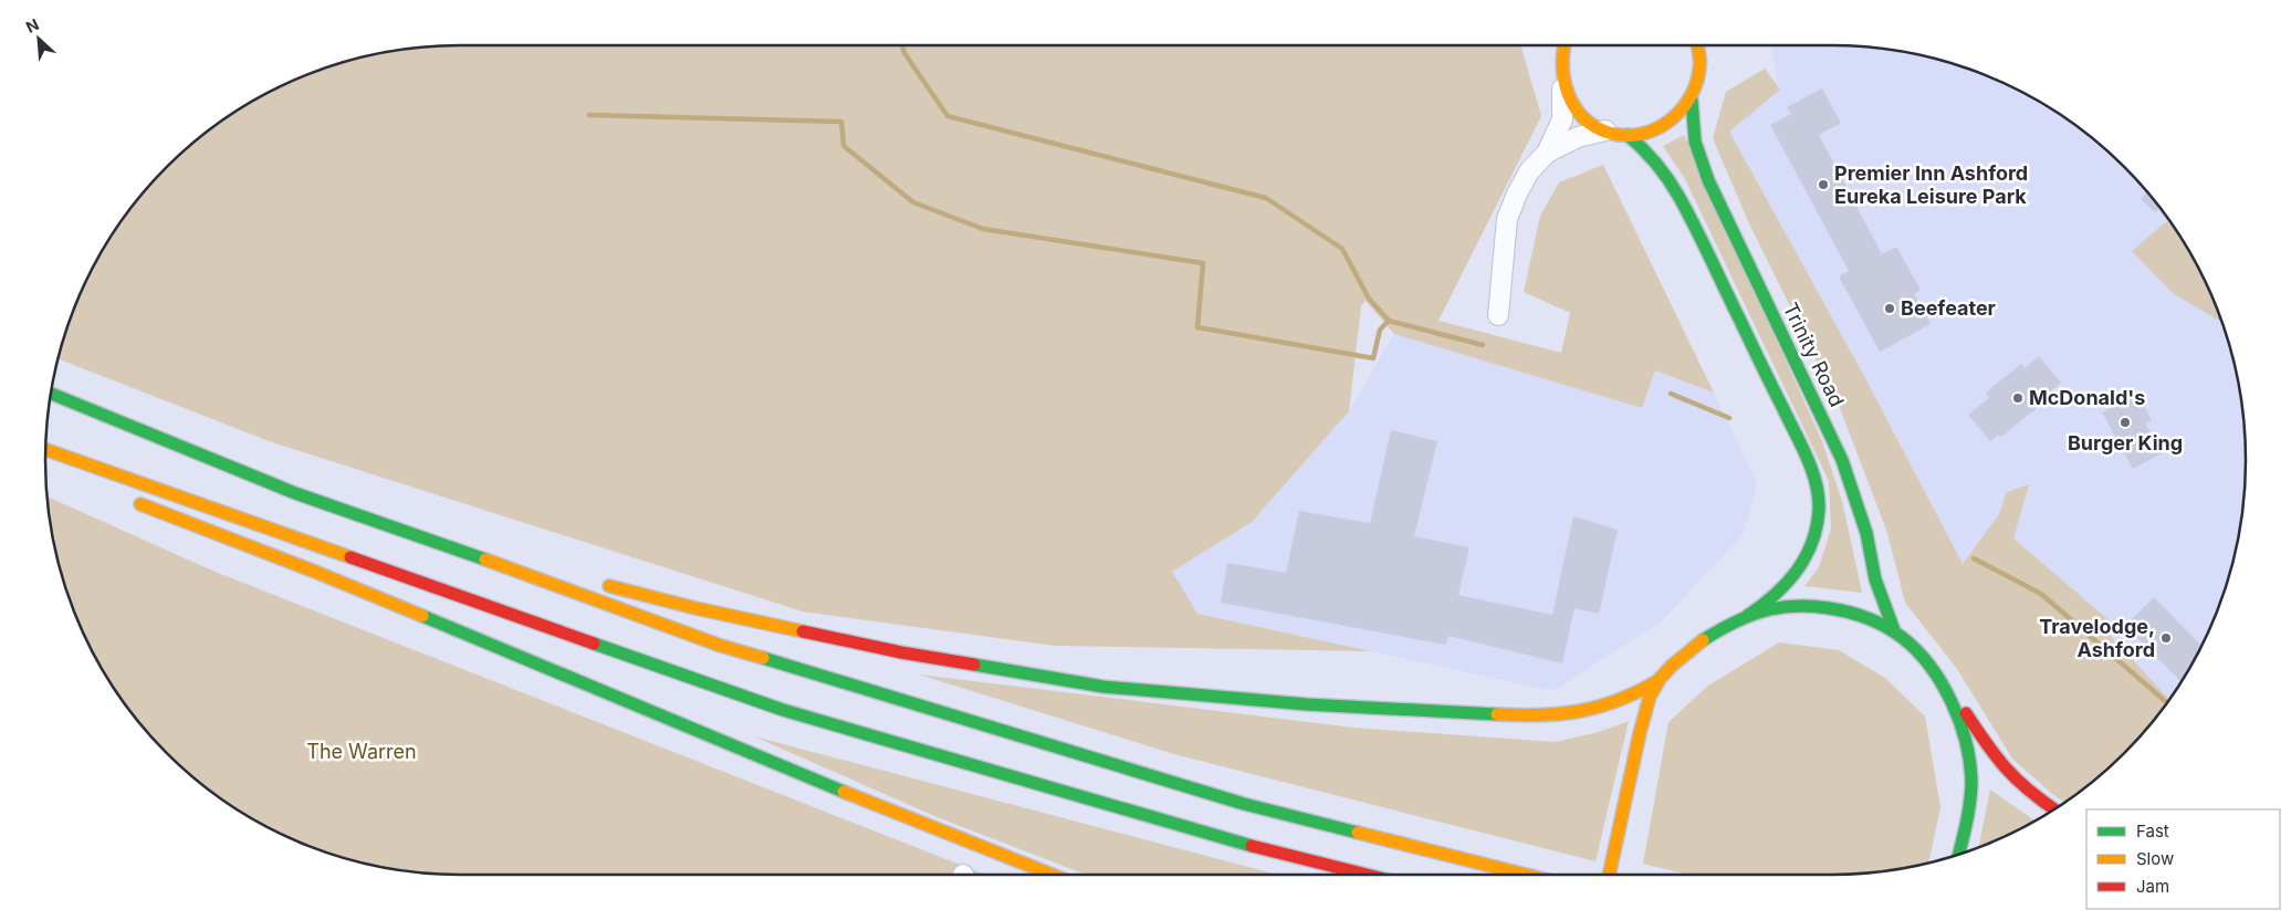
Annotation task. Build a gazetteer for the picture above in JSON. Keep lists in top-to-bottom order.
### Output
{
  "streets": {
    "main road": ["Trinity Road"]
  },
  "parks": ["The Warren"],
  "places": [
    "Premier Inn Ashford Eureka Leisure Park",
    "Beefeater",
    "McDonald's",
    "Burger King",
    "Travelodge, Ashford"
  ],
  "legend": ["Fast", "Slow", "Jam"],
  "north": "top left"
}
